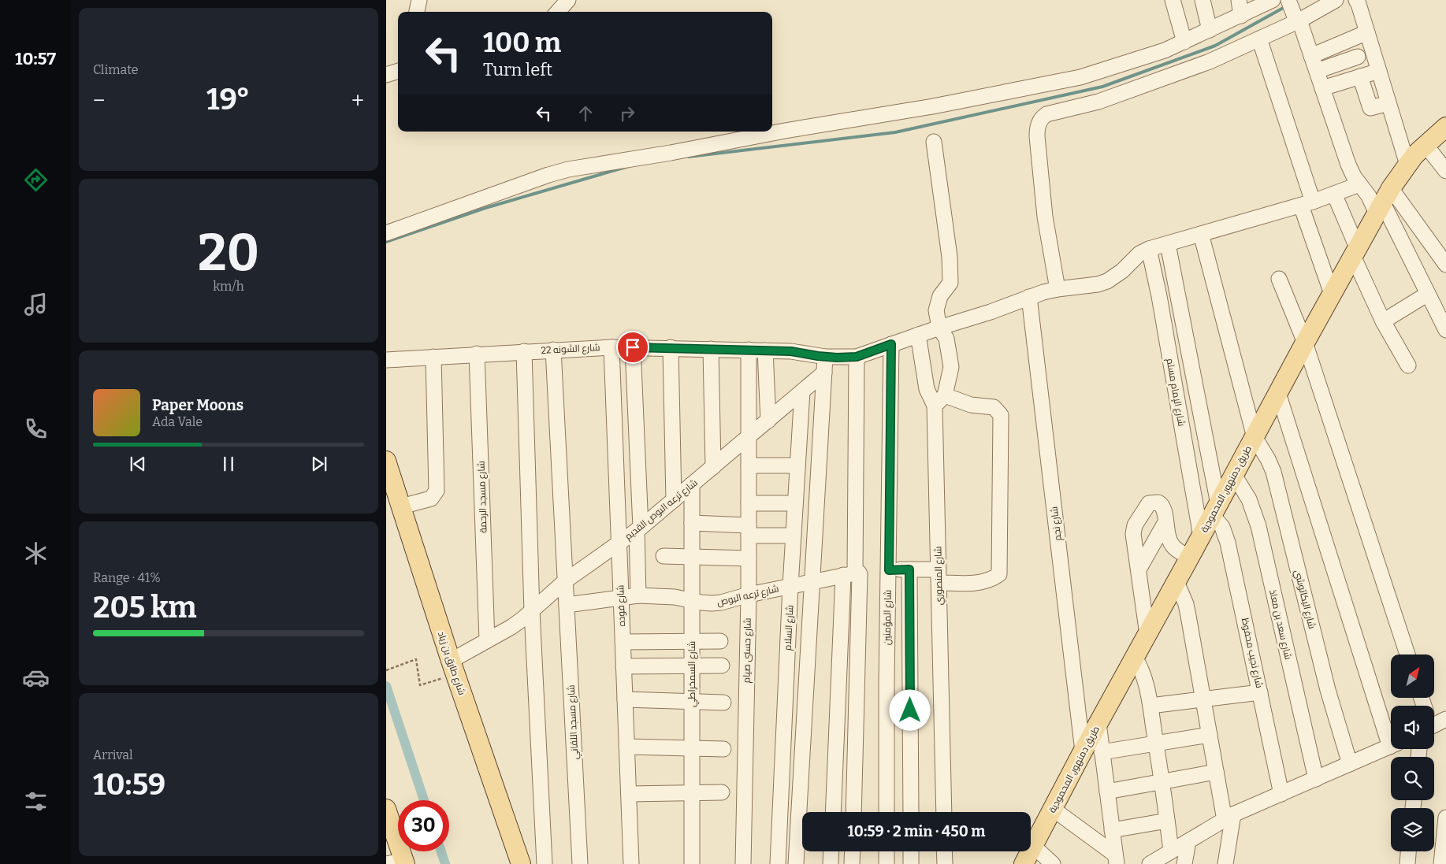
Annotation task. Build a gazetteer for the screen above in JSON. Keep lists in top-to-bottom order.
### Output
{
  "streets": {
    "main road": ["طريق دمنهور, المحمودية", "شارع طارق بن زياد"],
    "street": [
      "شارع الشونه 22",
      "شارع الإمام مسلم",
      "شارع مسجد الرحمة",
      "شارع ترعه البوص القديم",
      "شارع نجم",
      "شارع المنصوري",
      "شارع ترعه البوص",
      "شارع البكاتوشي",
      "شارع فوده",
      "شارع المؤمنين",
      "شارع سعد بن معاذ",
      "شارع السلام",
      "شارع حسنى صيام",
      "شارع نجيب محفوظ",
      "شارع السمخراطي",
      "شارع مسجد اللقاني"
    ]
  },
  "crossings": [
    ["شارع الشونه 22", "شارع الإمام مسلم"],
    ["شارع الشونه 22", "شارع مسجد الرحمة"],
    ["شارع الشونه 22", "شارع نجم"],
    ["شارع الشونه 22", "شارع المنصوري"],
    ["شارع الشونه 22", "شارع فوده"],
    ["شارع الشونه 22", "شارع المؤمنين"],
    ["شارع الشونه 22", "شارع حسنى صيام"],
    ["شارع الشونه 22", "شارع مسجد اللقاني"],
    ["شارع الإمام مسلم", "طريق دمنهور, المحمودية"],
    ["طريق دمنهور, المحمودية", "شارع نجم"],
    ["طريق دمنهور, المحمودية", "شارع البكاتوشي"],
    ["طريق دمنهور, المحمودية", "شارع سعد بن معاذ"],
    ["طريق دمنهور, المحمودية", "شارع نجيب محفوظ"],
    ["شارع مسجد الرحمة", "شارع ترعه البوص القديم"],
    ["شارع ترعه البوص القديم", "شارع فوده"],
    ["شارع ترعه البوص القديم", "شارع السلام"],
    ["شارع ترعه البوص القديم", "شارع حسنى صيام"],
    ["شارع ترعه البوص القديم", "شارع طارق بن زياد"],
    ["شارع ترعه البوص القديم", "شارع السمخراطي"],
    ["شارع ترعه البوص القديم", "شارع مسجد اللقاني"],
    ["شارع ترعه البوص", "شارع فوده"],
    ["شارع ترعه البوص", "شارع السلام"],
    ["شارع ترعه البوص", "شارع حسنى صيام"],
    ["شارع ترعه البوص", "شارع السمخراطي"],
    ["شارع ترعه البوص", "شارع مسجد اللقاني"]
  ],
  "north": "top right",
  "page": {
    "tabs": "10:57",
    "tile": [
      "Climate",
      ["20", "km/h"],
      ["Range · 41%", "205 km"],
      ["Arrival", "10:59"]
    ],
    "turn": ["100 m", "Turn left"],
    "heat": ["−", "19°", "+"],
    "song": ["Paper Moons", "Ada Vale"],
    "limit": "30",
    "trip": "10:59 · 2 min · 450 m"
  }
}
